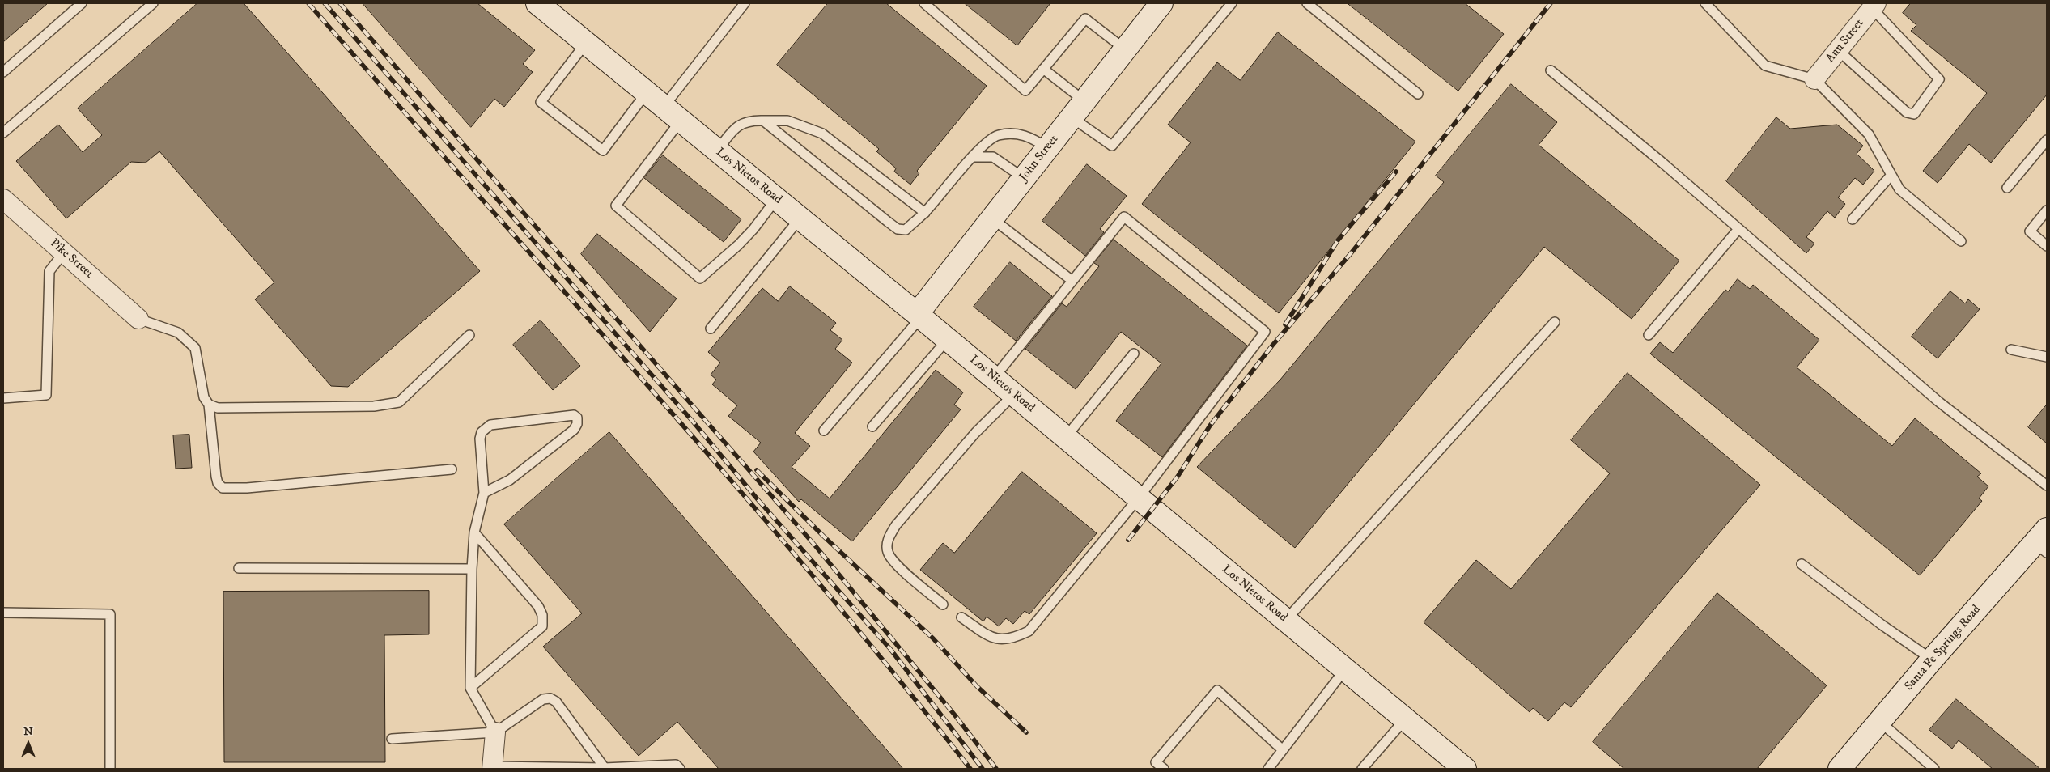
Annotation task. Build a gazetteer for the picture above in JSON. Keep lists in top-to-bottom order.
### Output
{
  "streets": {
    "main road": ["John Street", "Los Nietos Road", "Santa Fe Springs Road"],
    "street": ["Ann Street", "Pike Street"]
  },
  "crossings": [
    ["John Street", "Los Nietos Road"]
  ],
  "north": "top"
}
